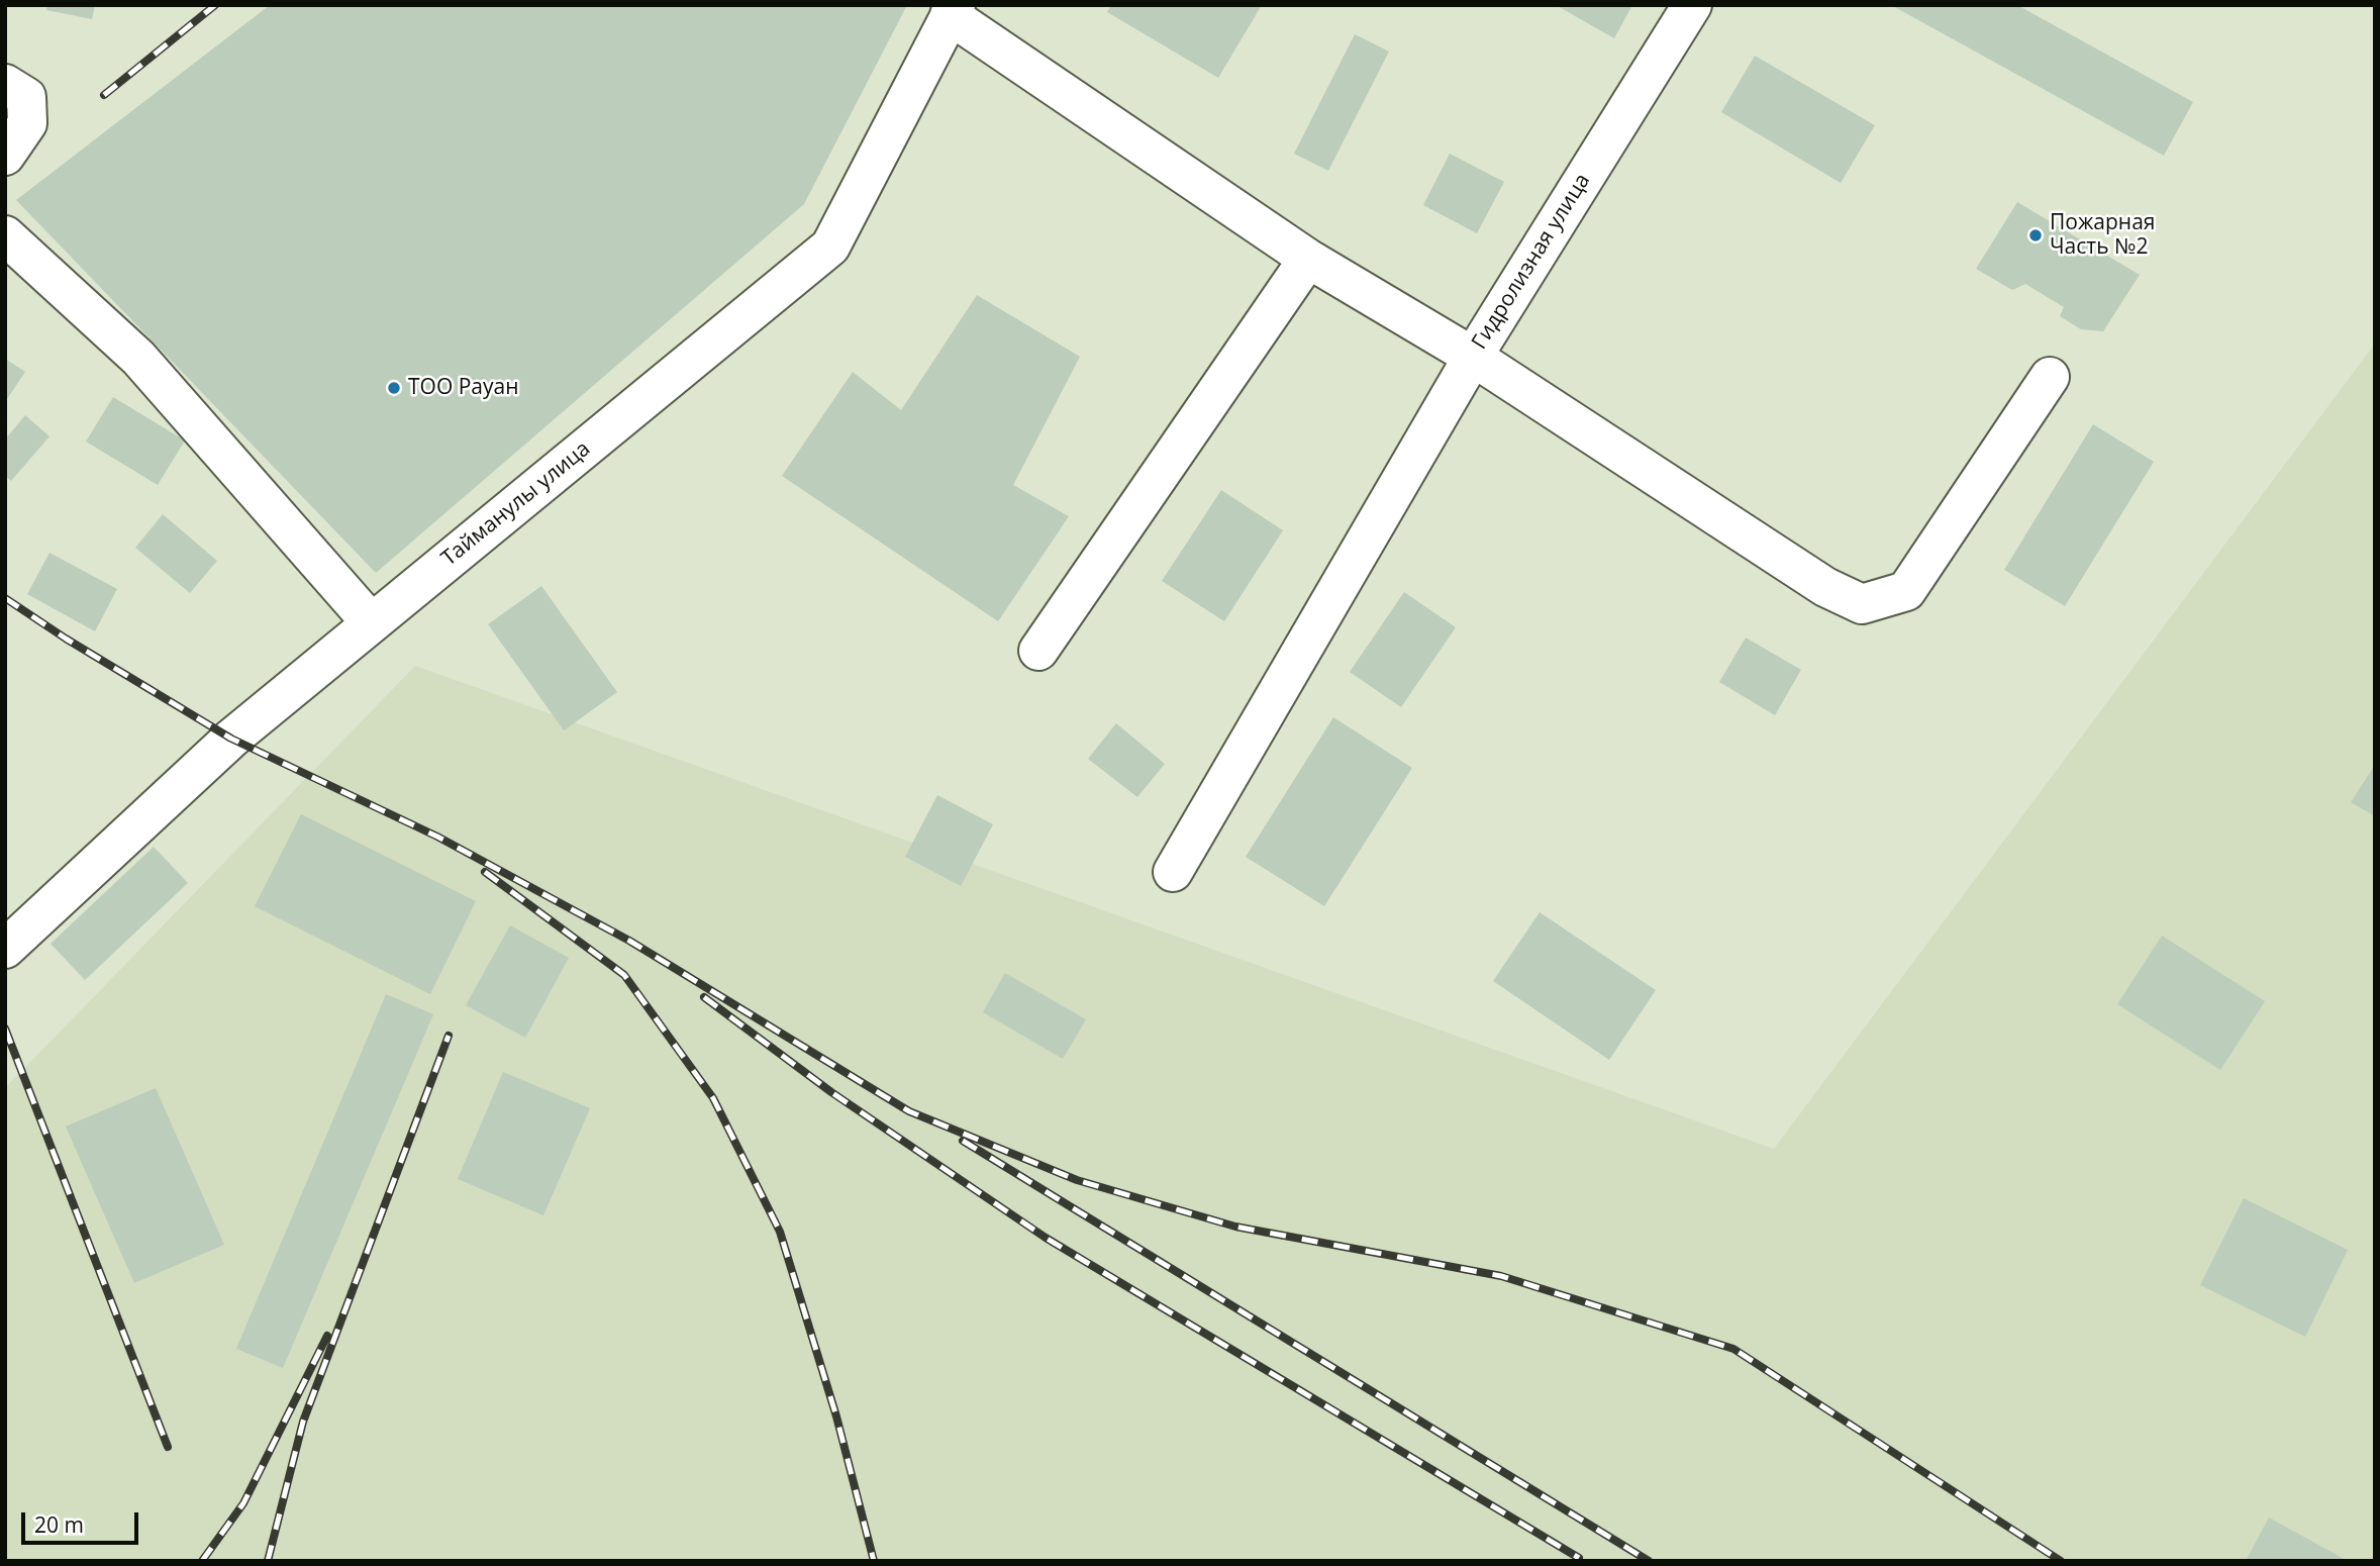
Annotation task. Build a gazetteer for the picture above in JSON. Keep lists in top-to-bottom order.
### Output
{
  "streets": {
    "street": ["Гидролизная улица", "Тайманулы улица"]
  },
  "crossings": [
    ["Гидролизная улица", "Тайманулы улица"]
  ],
  "places": ["Пожарная Часть №2", "ТОО Рауан"],
  "scale_bar": "20 m"
}
